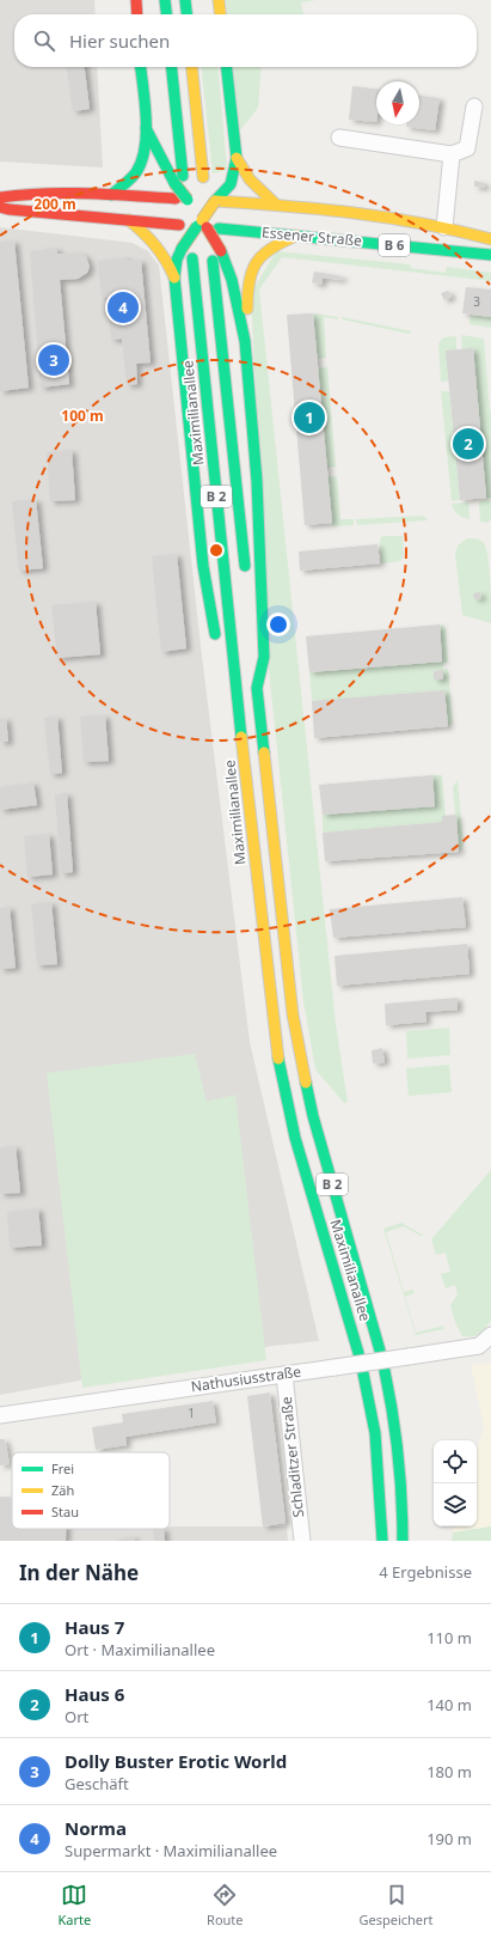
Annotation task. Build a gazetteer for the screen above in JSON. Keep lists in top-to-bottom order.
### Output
{
  "streets": {
    "main road": [
      "Essener Straße",
      "B 6",
      "Maximilianallee",
      "B 2"
    ],
    "street": ["Nathusiusstraße", "Schladitzer Straße"]
  },
  "crossings": [
    ["Nathusiusstraße", "Schladitzer Straße"]
  ],
  "house_numbers": ["3", "1"],
  "legend": ["Frei", "Zäh", "Stau"],
  "north": "bottom",
  "page": {
    "search": "Hier suchen",
    "pins": [
      "4",
      "3",
      "1",
      "2"
    ],
    "heading": ["In der Nähe", "4 Ergebnisse"],
    "list": [
      {
        "mark": "1",
        "name": "Haus 7",
        "note": "Ort · Maximilianallee",
        "value": "110 m"
      },
      {
        "mark": "2",
        "name": "Haus 6",
        "note": "Ort",
        "value": "140 m"
      },
      {
        "mark": "3",
        "name": "Dolly Buster Erotic World",
        "note": "Geschäft",
        "value": "180 m"
      },
      {
        "mark": "4",
        "name": "Norma",
        "note": "Supermarkt · Maximilianallee",
        "value": "190 m"
      }
    ],
    "nav": ["Karte", "Route", "Gespeichert"]
  },
  "rings": ["200 m", "100 m"]
}
